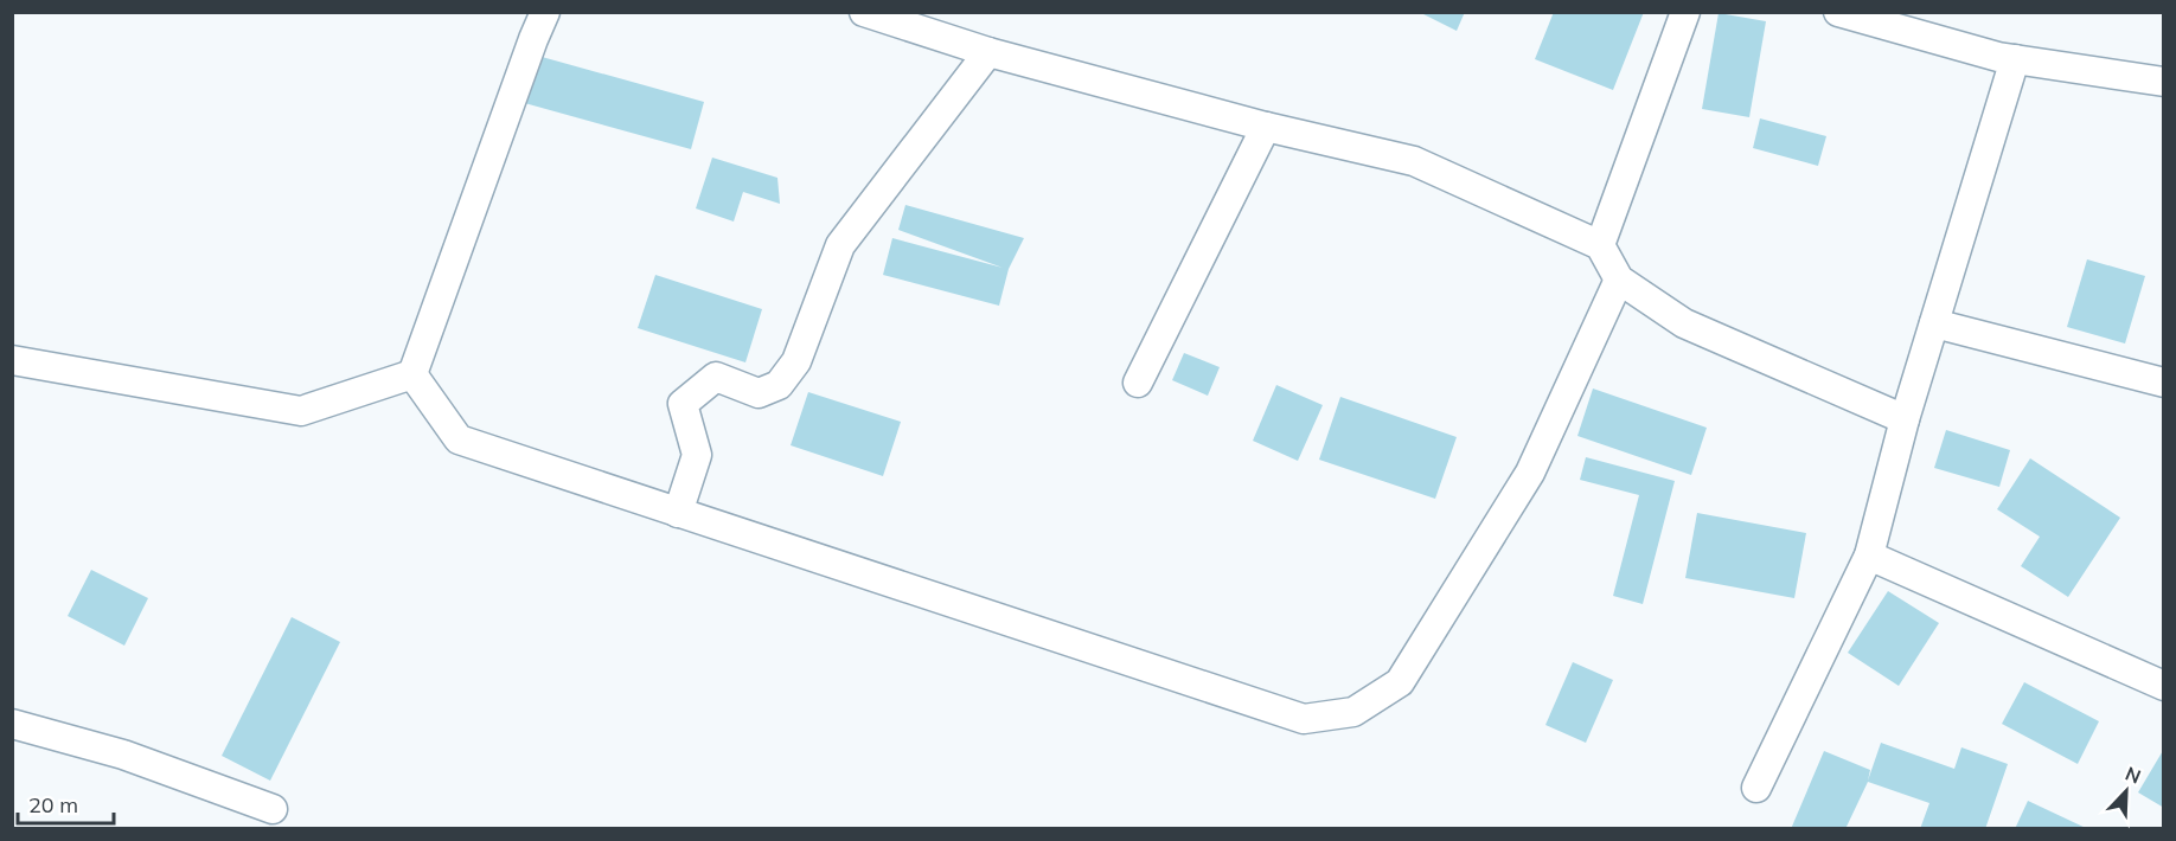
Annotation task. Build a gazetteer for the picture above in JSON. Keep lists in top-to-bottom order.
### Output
{
  "scale_bar": "20 m",
  "north": "top right"
}
